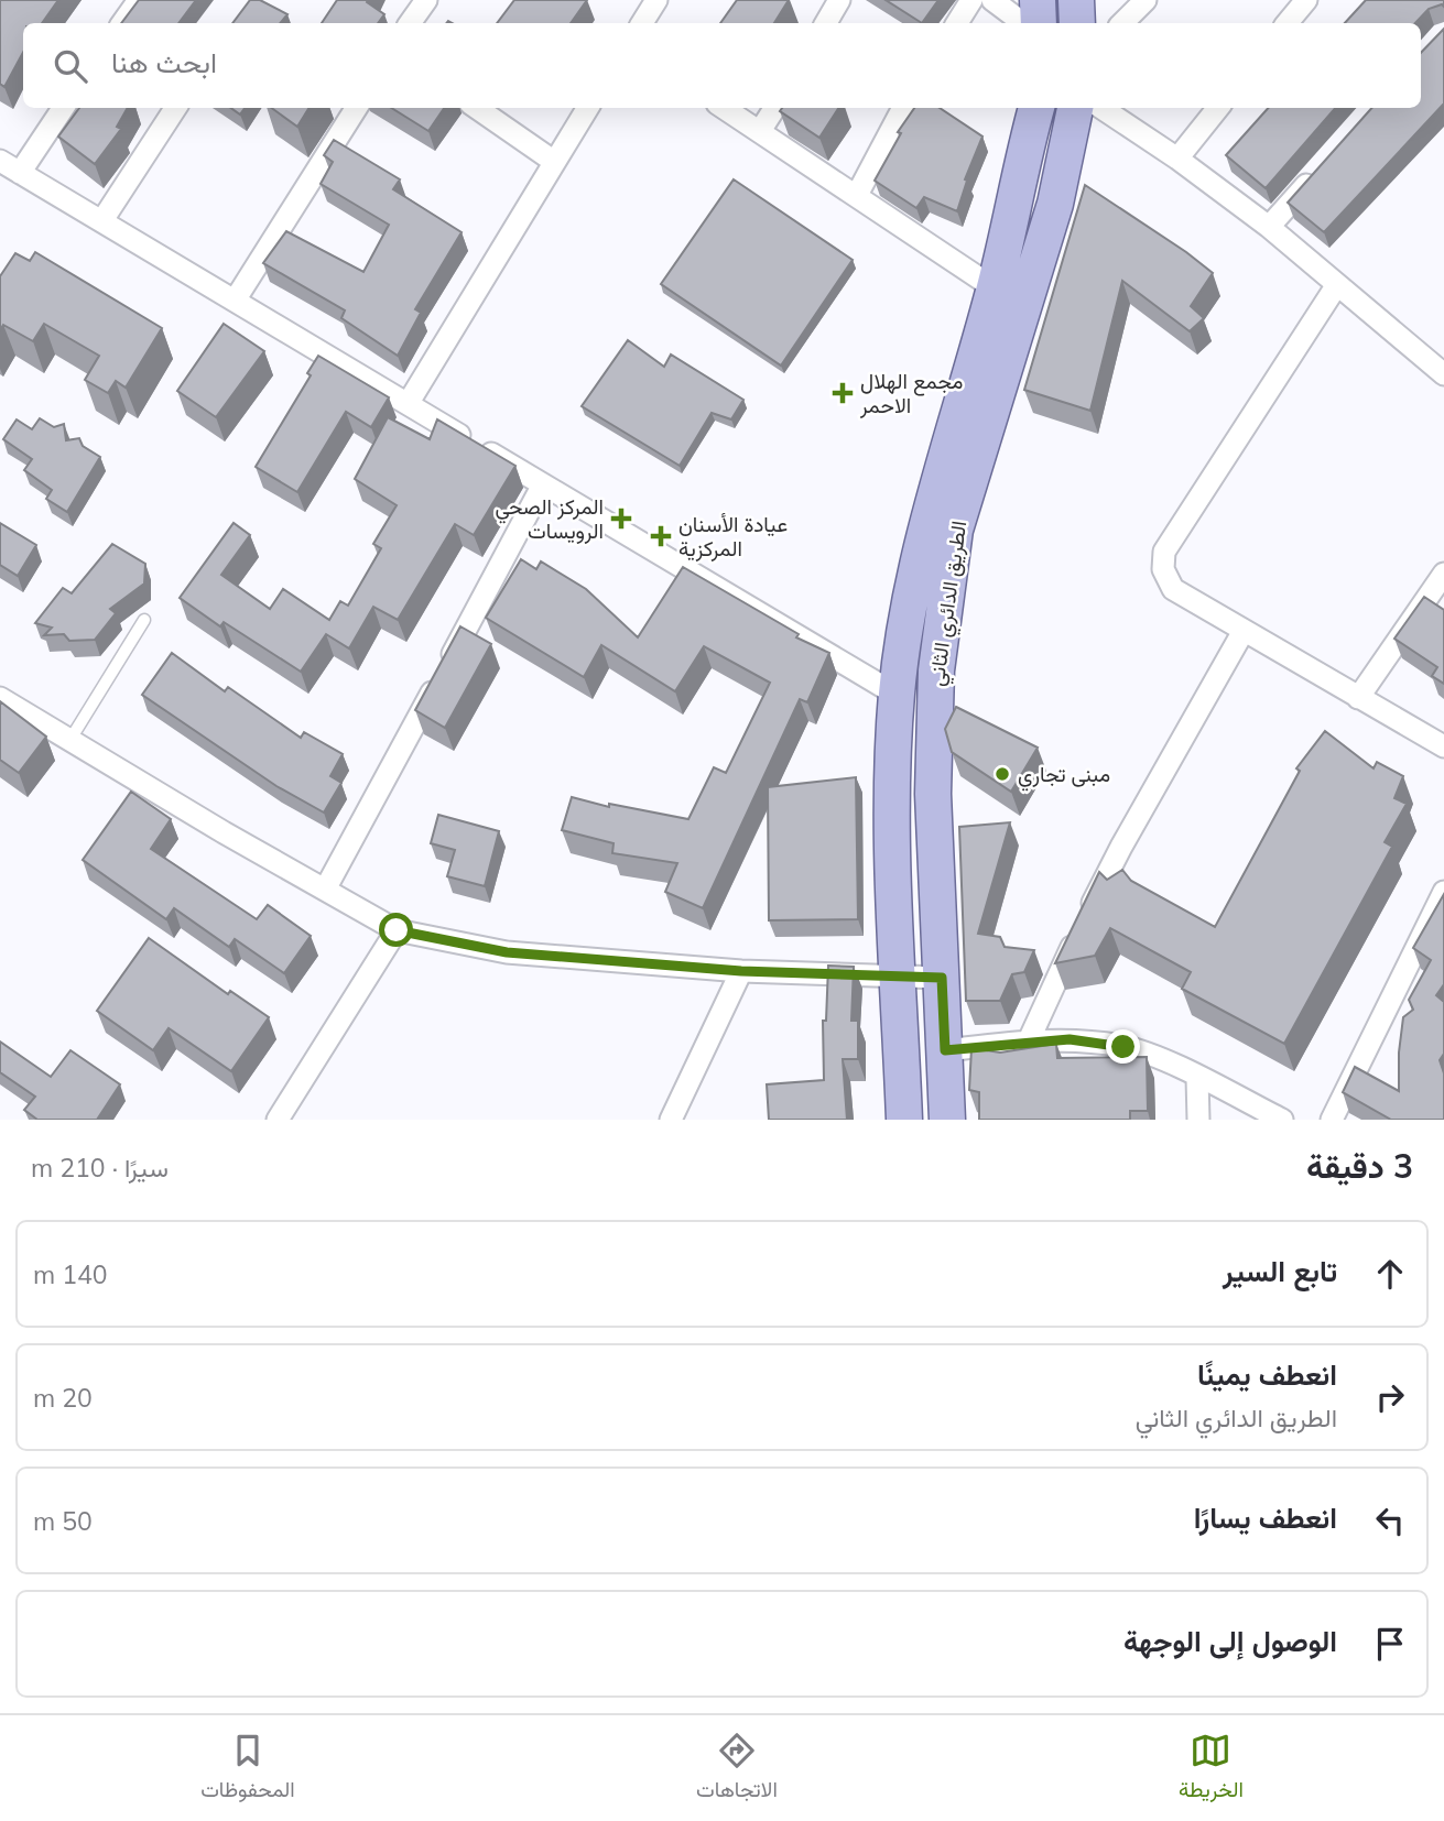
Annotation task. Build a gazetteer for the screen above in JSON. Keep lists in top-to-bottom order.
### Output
{
  "streets": {
    "main road": ["الطريق الدائري الثاني"]
  },
  "places": {
    "health": ["مجمع الهلال الاحمر", "المركز الصحي الرويسات", "عيادة الأسنان المركزية"],
    "other": ["مبنى تجاري"]
  },
  "page": {
    "search": "ابحث هنا",
    "heading": ["3 دقيقة", "سيرًا · 210 m"],
    "list": [
      ["تابع السير", "140 m"],
      ["انعطف يمينًا", "الطريق الدائري الثاني", "20 m"],
      ["انعطف يسارًا", "50 m"],
      "الوصول إلى الوجهة"
    ],
    "nav": ["الخريطة", "الاتجاهات", "المحفوظات"]
  }
}
